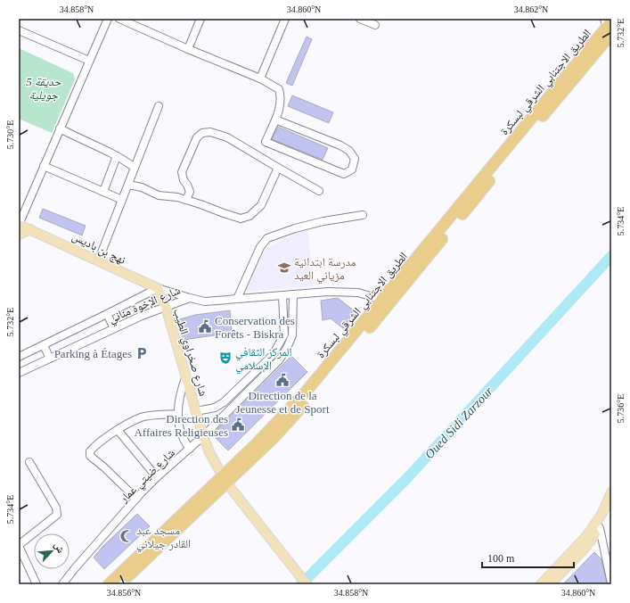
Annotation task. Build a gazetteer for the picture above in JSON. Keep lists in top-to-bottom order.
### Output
{
  "streets": {
    "highway": ["الطريق الاجتنابي الشرقي لبسكرة"],
    "main road": ["نهج بن باديس", "شارع صخراوي الطيب"],
    "street": ["شارع الإخوة مناني", "شارع ضيتي عمار"]
  },
  "crossings": [
    ["الطريق الاجتنابي الشرقي لبسكرة", "شارع صخراوي الطيب"],
    ["نهج بن باديس", "شارع الإخوة مناني"],
    ["نهج بن باديس", "شارع صخراوي الطيب"],
    ["شارع الإخوة مناني", "شارع صخراوي الطيب"],
    ["شارع صخراوي الطيب", "شارع ضيتي عمار"]
  ],
  "water": ["Oued Sidi Zarzour"],
  "parks": ["حديقة 5 جويلية"],
  "places": {
    "school or university": ["مدرسة ابتدائية مزياني العيد"],
    "public building": ["Conservation des Forêts - Biskra", "Direction de la Jeunesse et de Sport", "Direction des Affaires Religieuses"],
    "parking": ["Parking à Étages"],
    "theatre": ["المركز الثقافي الإسلامي"],
    "mosque": ["مسجد عبد القادر جيلاني"]
  },
  "scale_bar": "100 m",
  "north": "top right",
  "coordinates": [
    "34.858°N",
    "34.860°N",
    "34.862°N",
    "5.732°E",
    "5.730°E",
    "5.734°E",
    "5.736°E",
    "34.856°N"
  ]
}
